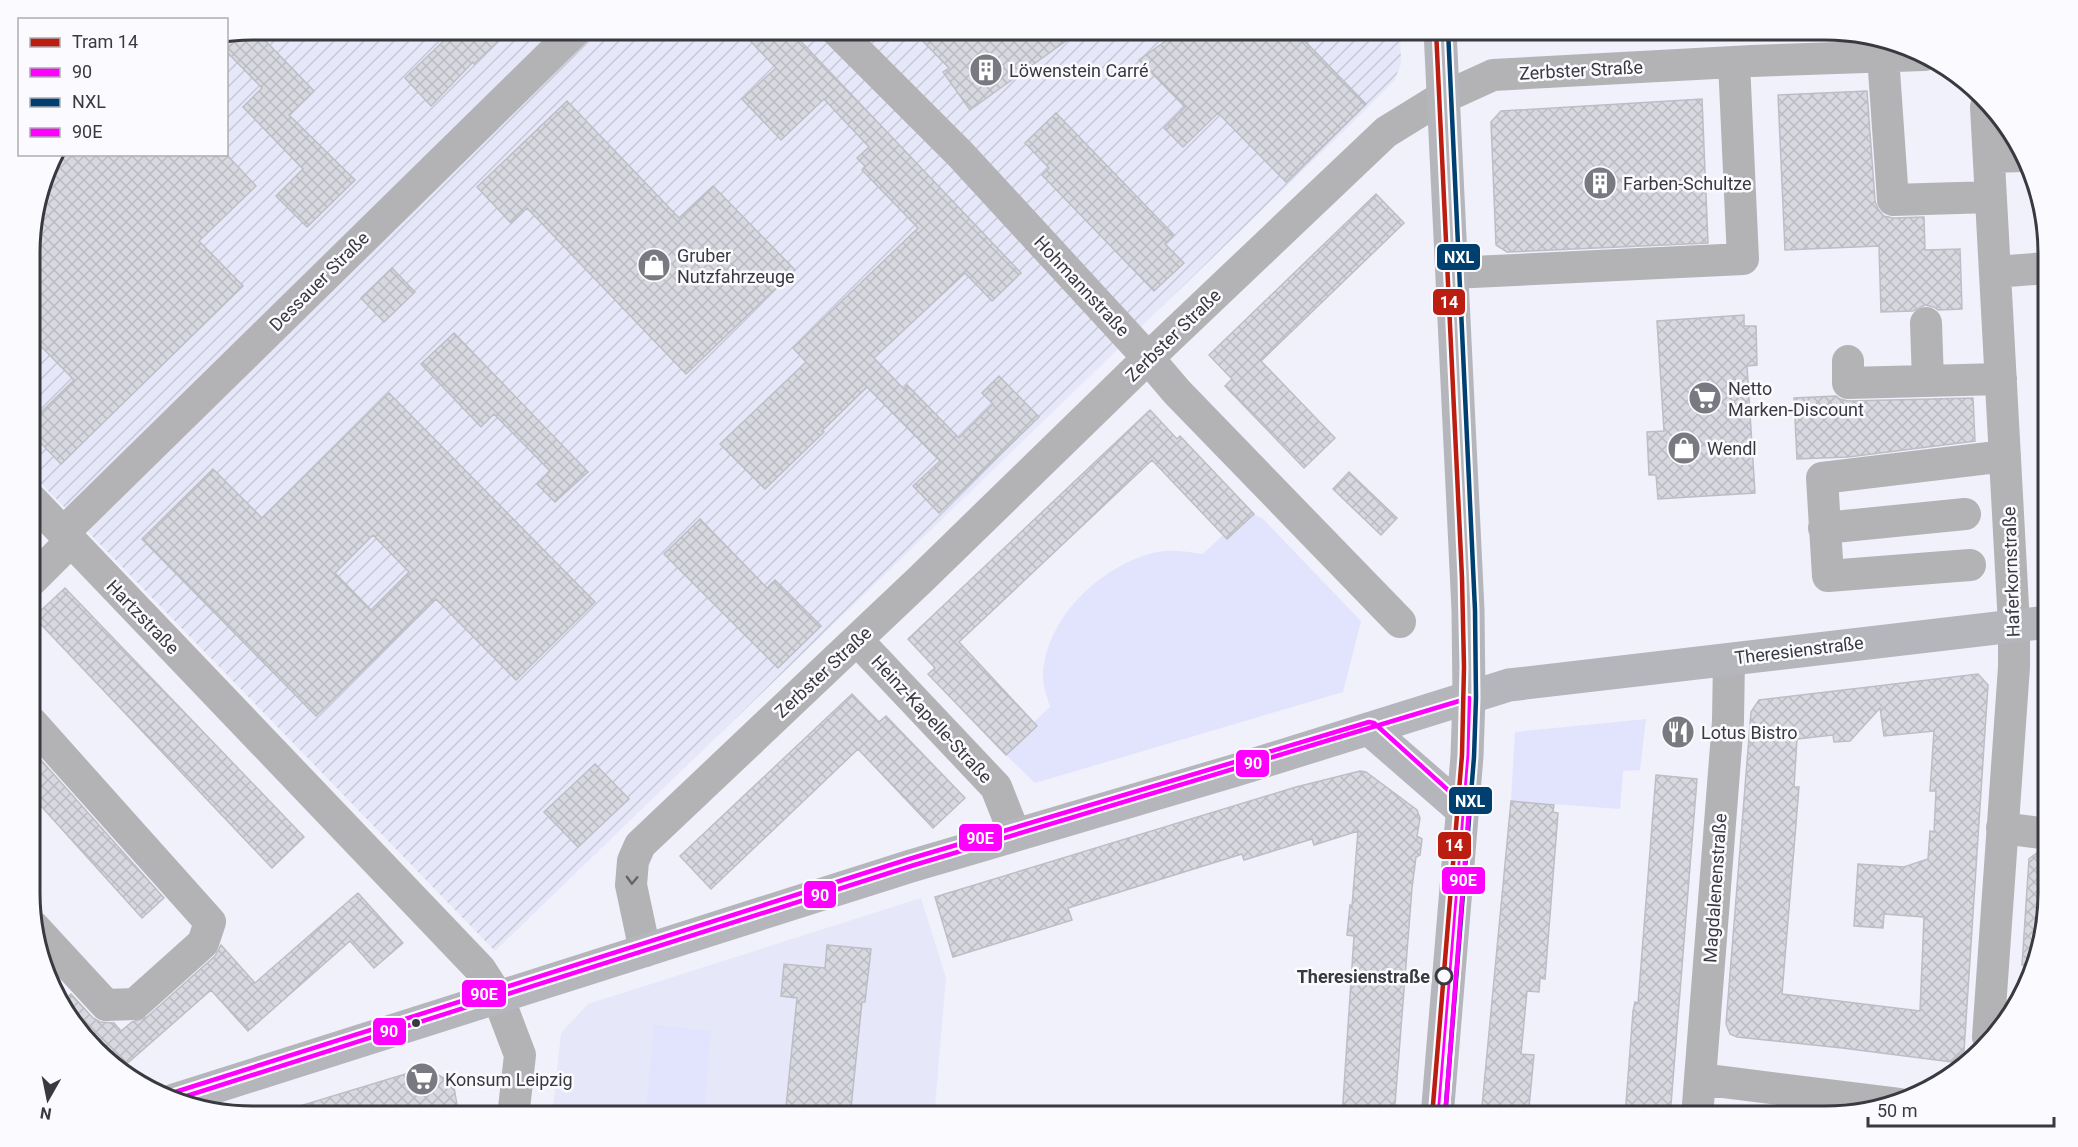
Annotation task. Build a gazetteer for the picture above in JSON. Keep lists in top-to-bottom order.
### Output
{
  "streets": {
    "main road": ["Theresienstraße"],
    "street": [
      "Zerbster Straße",
      "Dessauer Straße",
      "Hohmannstraße",
      "Haferkornstraße",
      "Hartzstraße",
      "Heinz-Kapelle-Straße",
      "Magdalenenstraße"
    ]
  },
  "crossings": [
    ["Zerbster Straße", "Hohmannstraße"],
    ["Zerbster Straße", "Theresienstraße"],
    ["Zerbster Straße", "Heinz-Kapelle-Straße"],
    ["Dessauer Straße", "Hartzstraße"],
    ["Haferkornstraße", "Theresienstraße"],
    ["Hartzstraße", "Theresienstraße"],
    ["Theresienstraße", "Heinz-Kapelle-Straße"],
    ["Theresienstraße", "Magdalenenstraße"]
  ],
  "places": {
    "building": ["Löwenstein Carré", "Farben-Schultze"],
    "shop": ["Gruber Nutzfahrzeuge", "Wendl"],
    "supermarket": ["Netto Marken-Discount", "Konsum Leipzig"],
    "restaurant": ["Lotus Bistro"],
    "other": ["Theresienstraße"]
  },
  "lines": [
    "tram line 14",
    "transit line NXL",
    "transit line 90",
    "transit line 90E"
  ],
  "legend": [
    "Tram 14",
    "90",
    "NXL",
    "90E"
  ],
  "scale_bar": "50 m",
  "north": "bottom"
}
